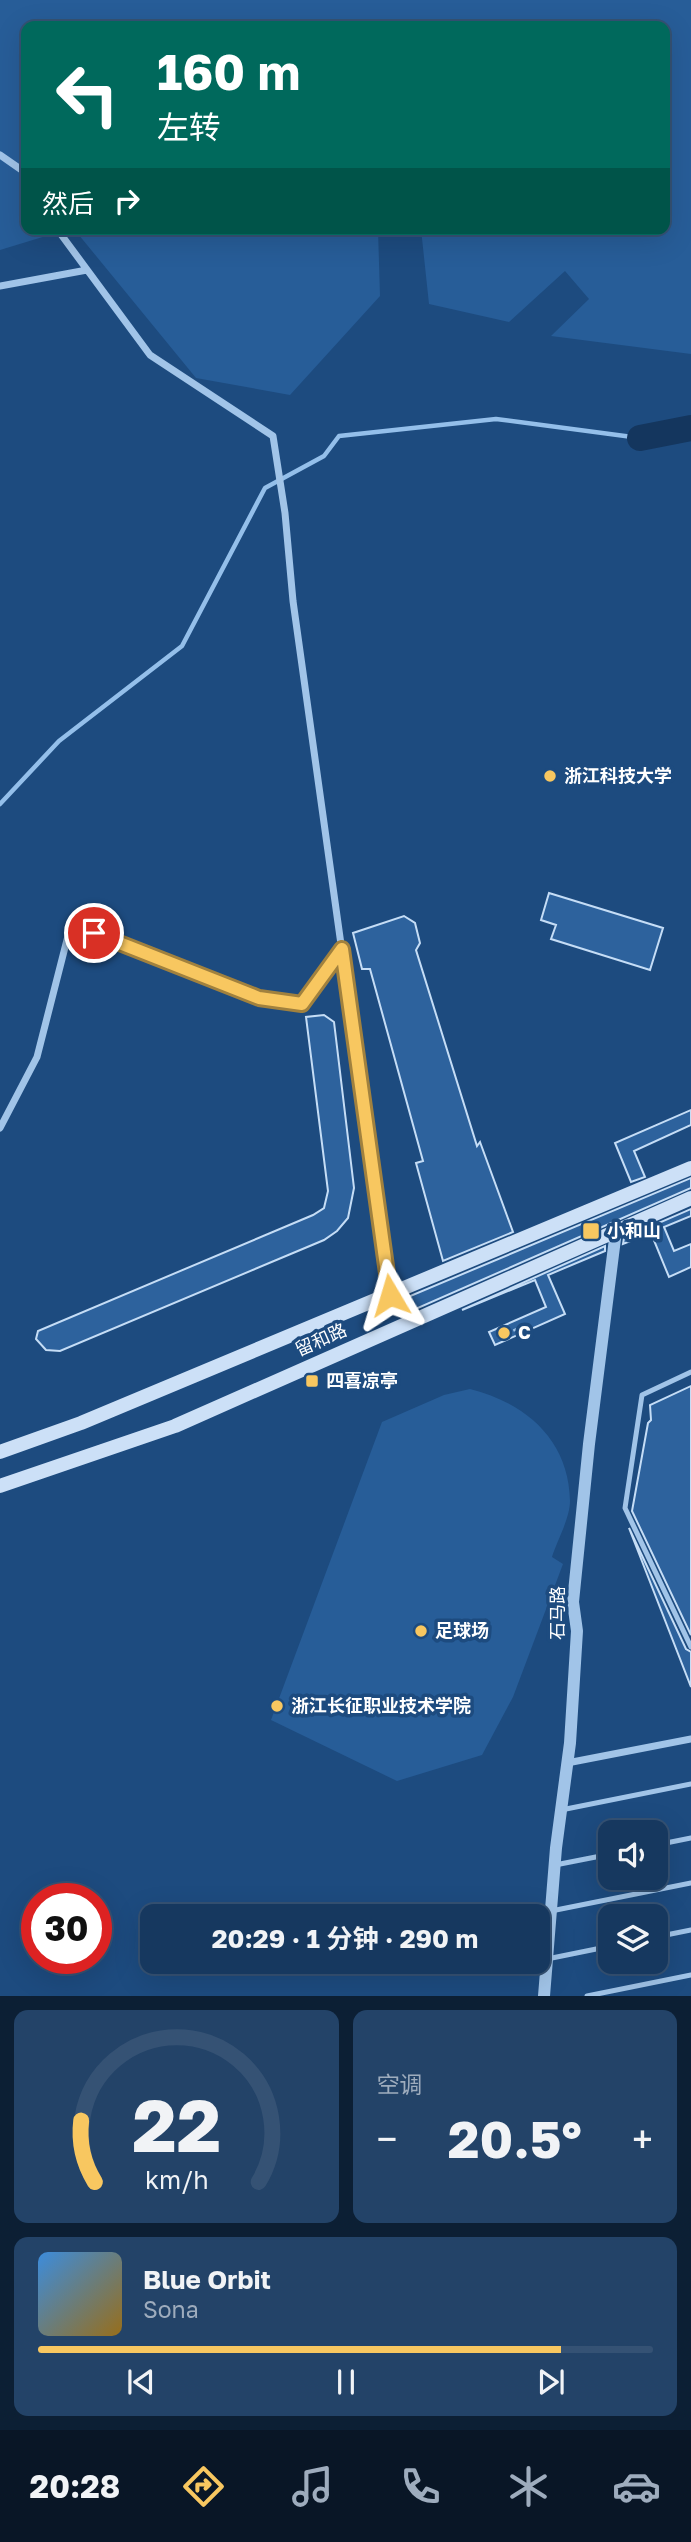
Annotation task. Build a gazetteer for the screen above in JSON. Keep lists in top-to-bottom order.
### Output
{
  "streets": {
    "main road": ["留和路"],
    "street": ["石马路"]
  },
  "crossings": [
    ["留和路", "石马路"]
  ],
  "places": {
    "other": [
      "浙江科技大学",
      "C",
      "足球场",
      "浙江长征职业技术学院"
    ],
    "transit": ["小和山", "四喜凉亭"]
  },
  "page": {
    "turn": ["160 m", "左转"],
    "then": "然后",
    "limit": "30",
    "trip": "20:29 · 1 分钟 · 290 m",
    "tile": "空调",
    "heat": ["−", "20.5°", "+"],
    "song": ["Blue Orbit", "Sona"],
    "tabs": "20:28",
    "gauge": ["22", "km/h"]
  }
}
